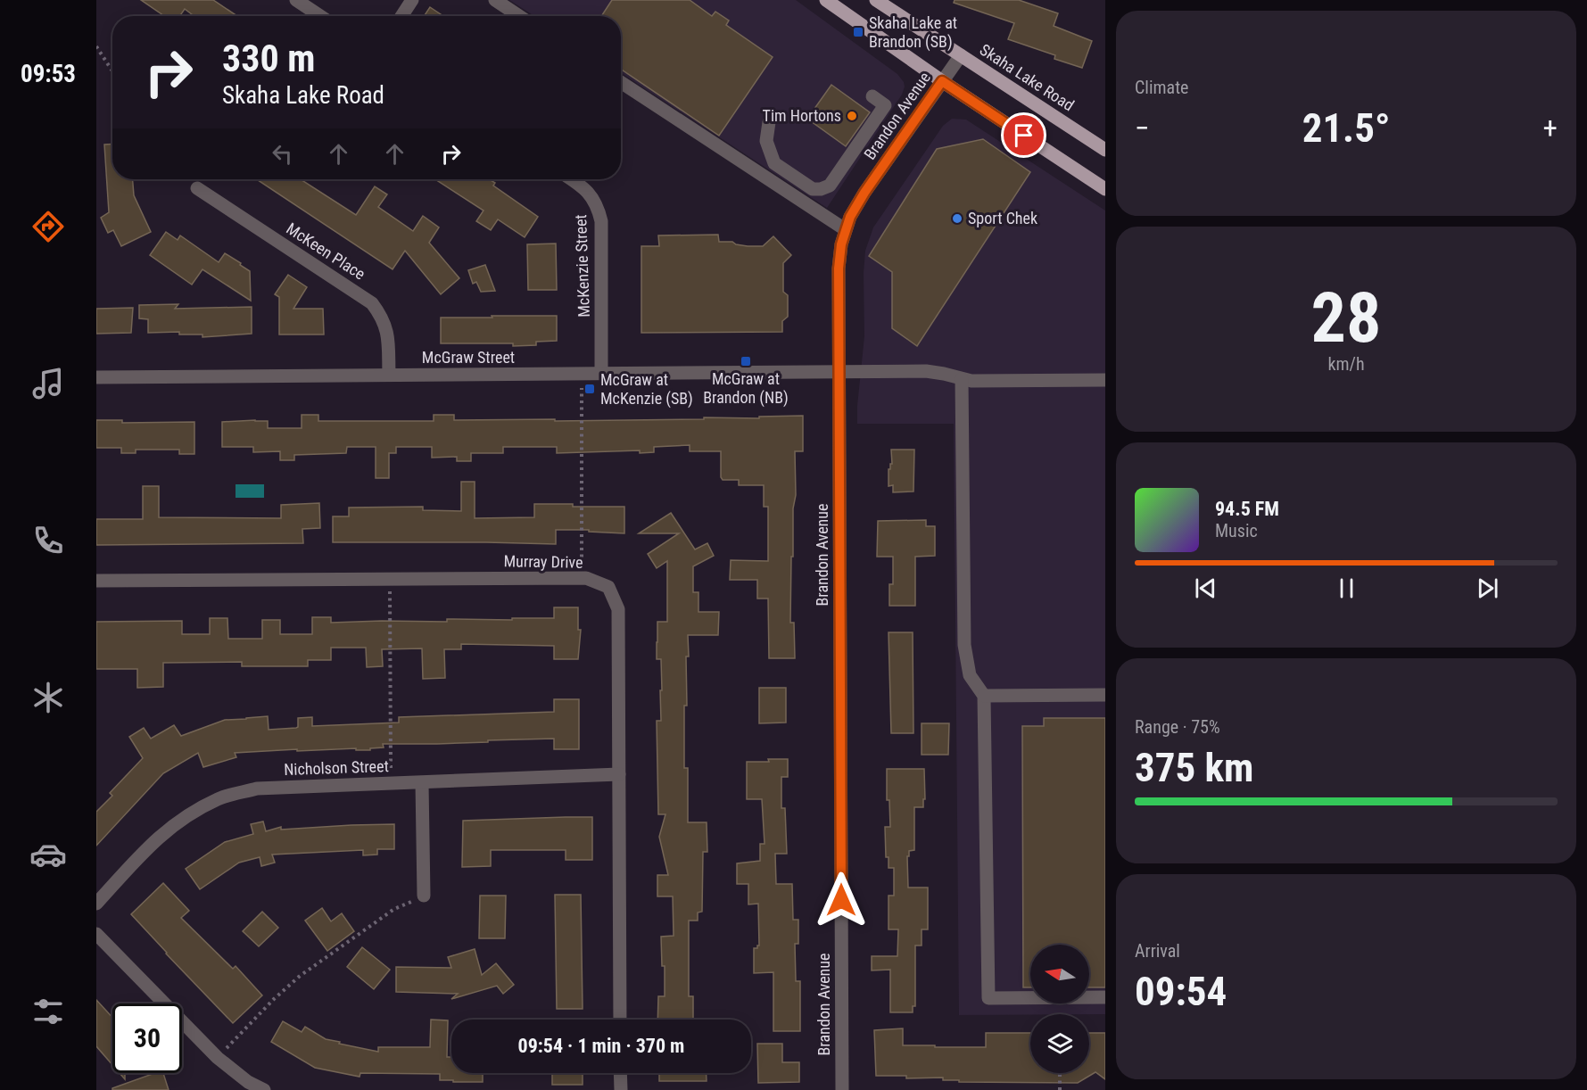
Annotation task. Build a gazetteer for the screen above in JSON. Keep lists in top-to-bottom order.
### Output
{
  "streets": {
    "main road": ["Skaha Lake Road"],
    "street": [
      "Brandon Avenue",
      "McKeen Place",
      "McKenzie Street",
      "McGraw Street",
      "Murray Drive",
      "Nicholson Street"
    ]
  },
  "crossings": [
    ["Skaha Lake Road", "Brandon Avenue"],
    ["Brandon Avenue", "McGraw Street"],
    ["McKeen Place", "McGraw Street"],
    ["McKenzie Street", "McGraw Street"],
    ["Murray Drive", "Nicholson Street"]
  ],
  "places": {
    "transit": ["Skaha Lake at Brandon (SB)", "McGraw at Brandon (NB)", "McGraw at McKenzie (SB)"],
    "other": ["Tim Hortons", "Sport Chek"]
  },
  "north": "left",
  "page": {
    "tabs": "09:53",
    "tile": [
      "Climate",
      ["28", "km/h"],
      ["Range · 75%", "375 km"],
      ["Arrival", "09:54"]
    ],
    "turn": ["330 m", "Skaha Lake Road"],
    "heat": ["−", "21.5°", "+"],
    "song": ["94.5 FM", "Music"],
    "limit": "30",
    "trip": "09:54 · 1 min · 370 m"
  }
}
